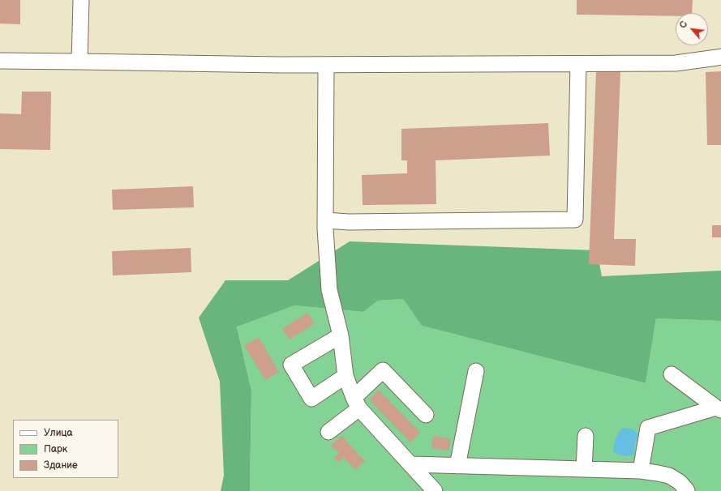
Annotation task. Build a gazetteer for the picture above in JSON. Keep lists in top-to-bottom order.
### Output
{
  "legend": ["Улица", "Парк", "Здание"],
  "north": "top left"
}
